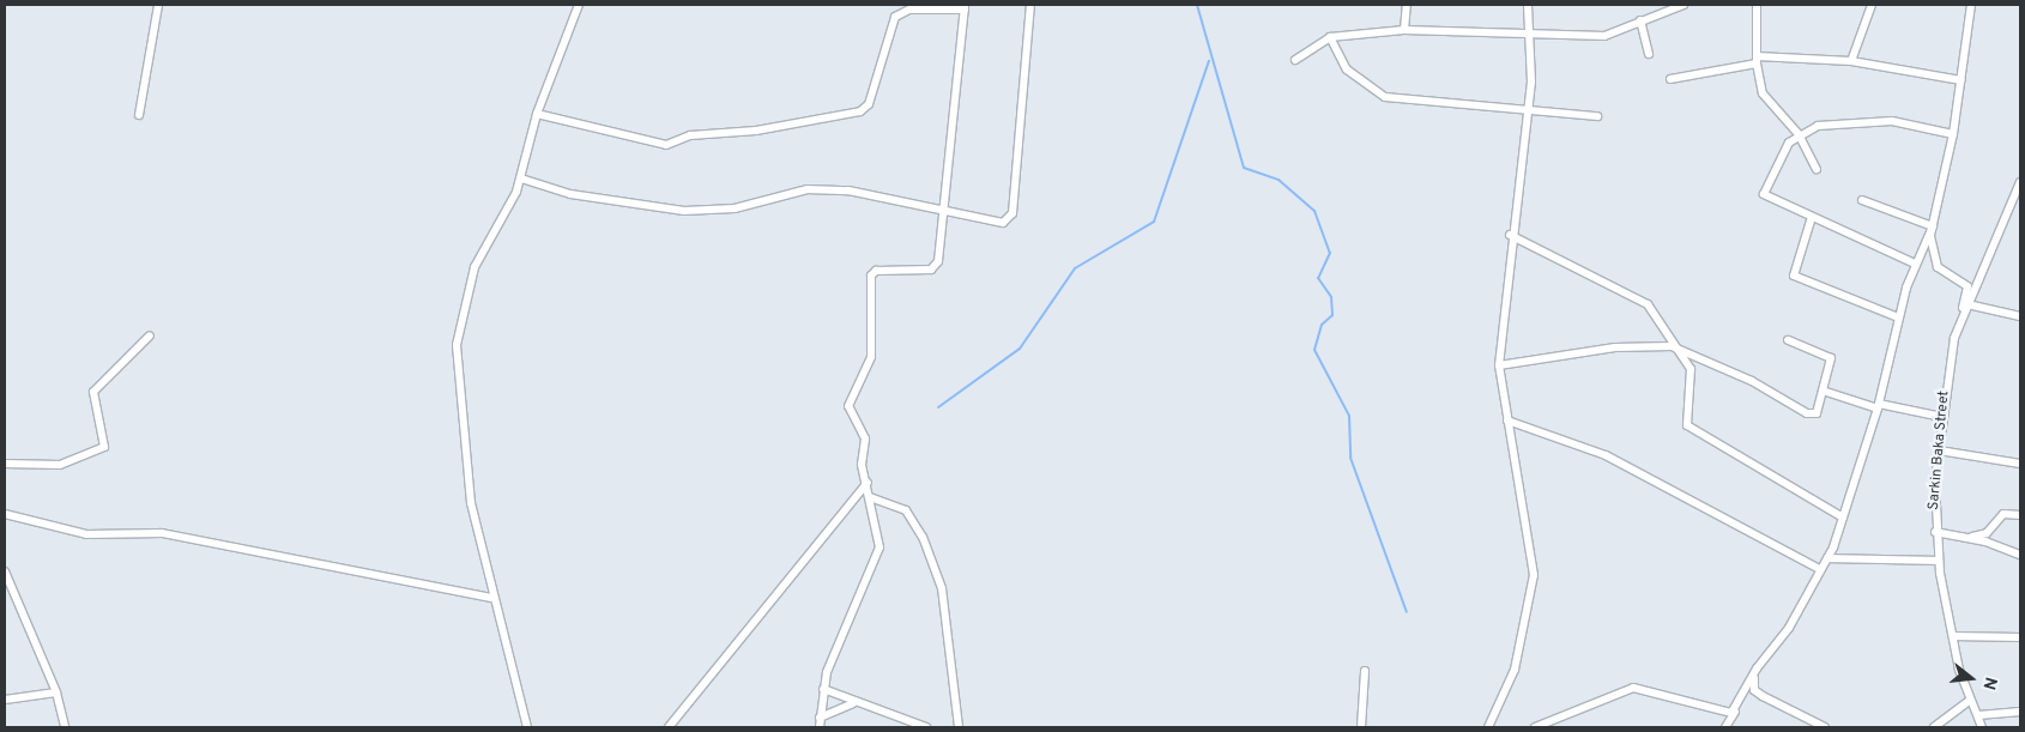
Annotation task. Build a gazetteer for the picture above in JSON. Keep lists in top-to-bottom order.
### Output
{
  "streets": {
    "street": ["Sarkin Baka Street"]
  },
  "north": "right"
}
